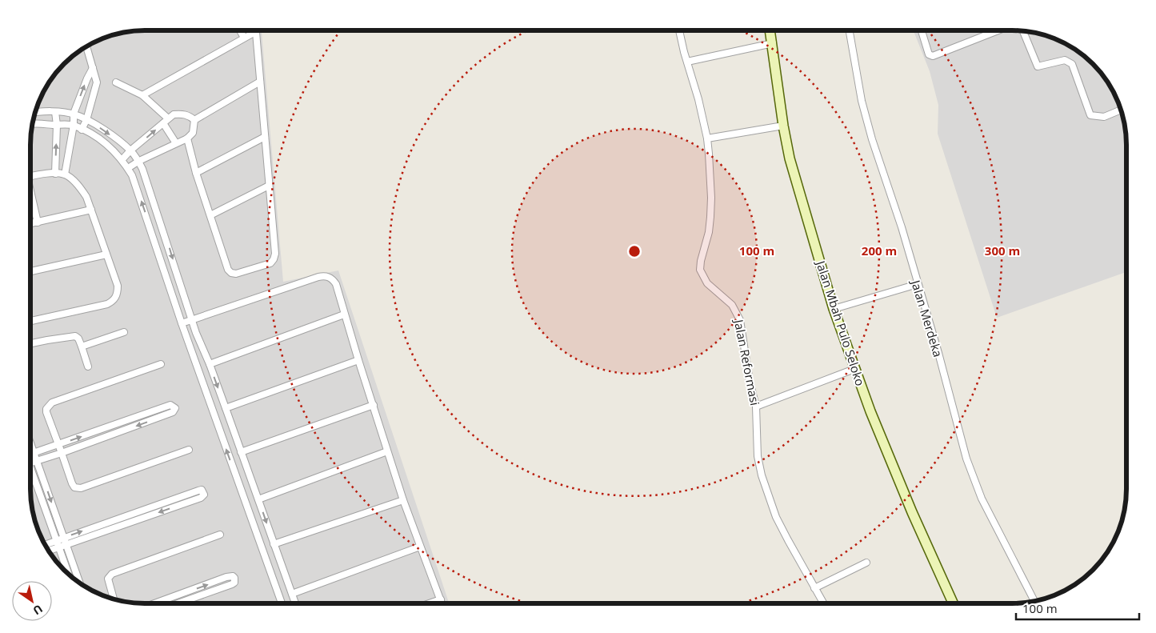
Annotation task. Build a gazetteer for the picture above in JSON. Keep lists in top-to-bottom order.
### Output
{
  "streets": {
    "street": ["Jalan Merdeka", "Jalan Mbah Pulo Seloko", "Jalan Reformasi"]
  },
  "scale_bar": "100 m",
  "north": "bottom right",
  "rings": ["100 m", "200 m", "300 m"]
}
